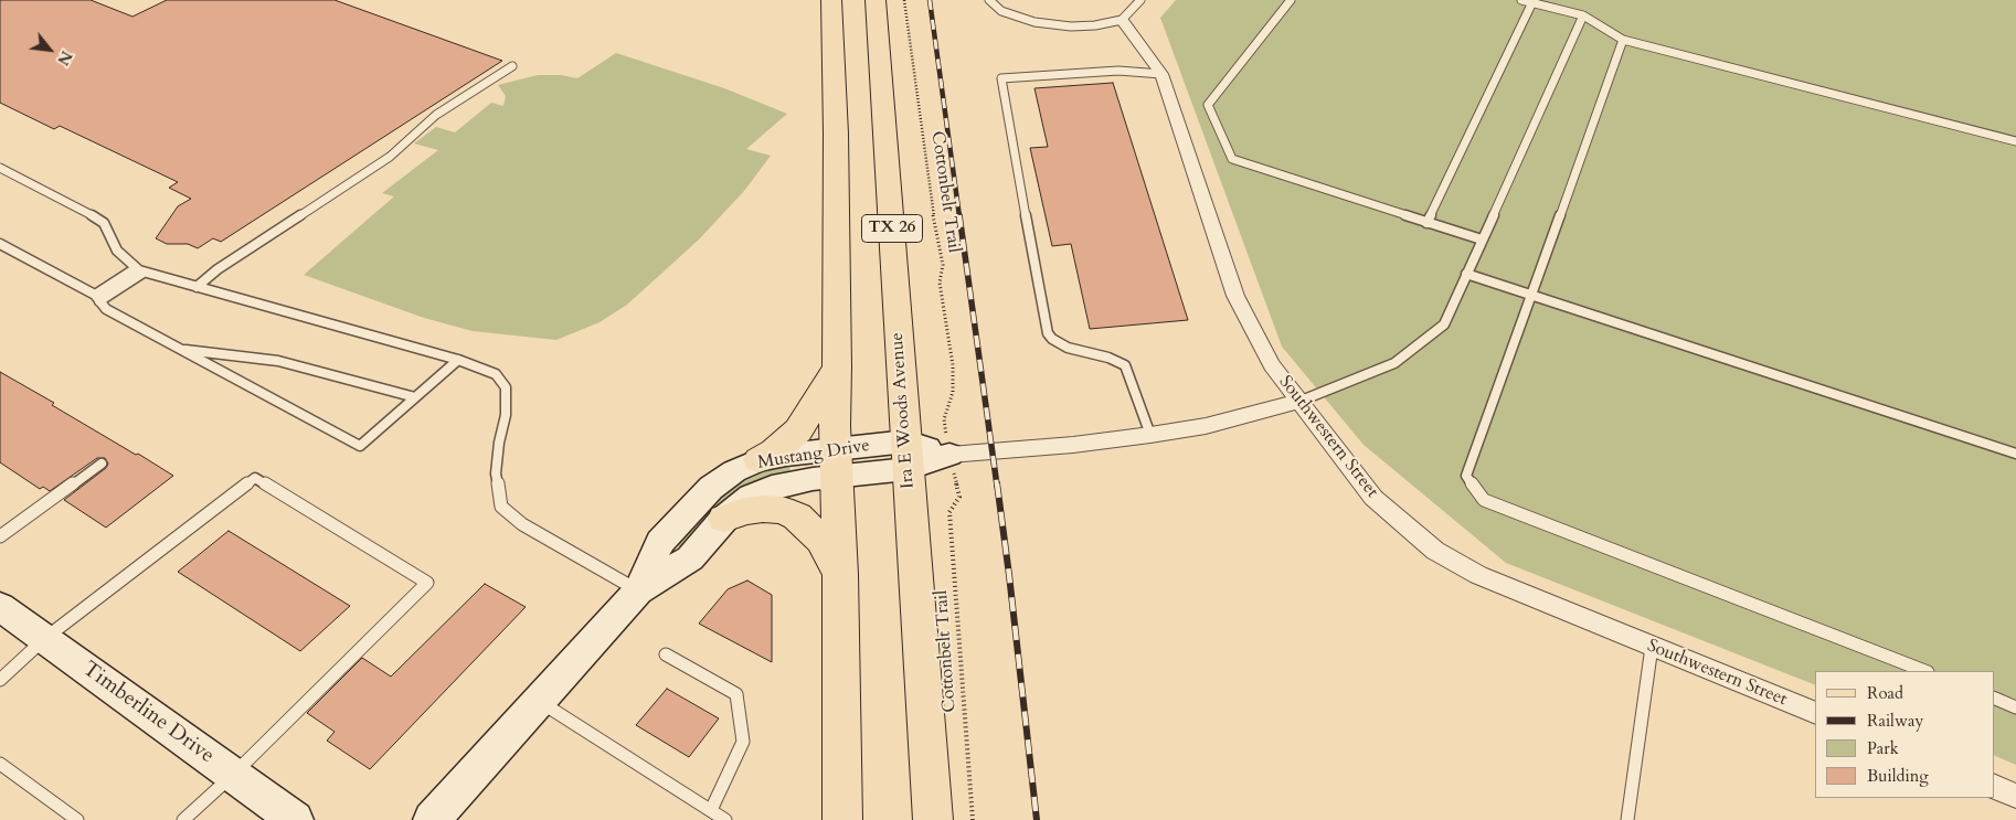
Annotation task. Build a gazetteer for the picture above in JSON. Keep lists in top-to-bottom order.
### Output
{
  "streets": {
    "main road": [
      "TX 26",
      "Ira E Woods Avenue",
      "Mustang Drive",
      "Timberline Drive"
    ],
    "street": ["Southwestern Street"],
    "path": ["Cottonbelt Trail"]
  },
  "crossings": [
    ["Cottonbelt Trail", "Mustang Drive"],
    ["TX 26", "Mustang Drive"],
    ["Ira E Woods Avenue", "Mustang Drive"],
    ["Southwestern Street", "Mustang Drive"]
  ],
  "legend": [
    "Road",
    "Railway",
    "Park",
    "Building"
  ],
  "north": "bottom right"
}
